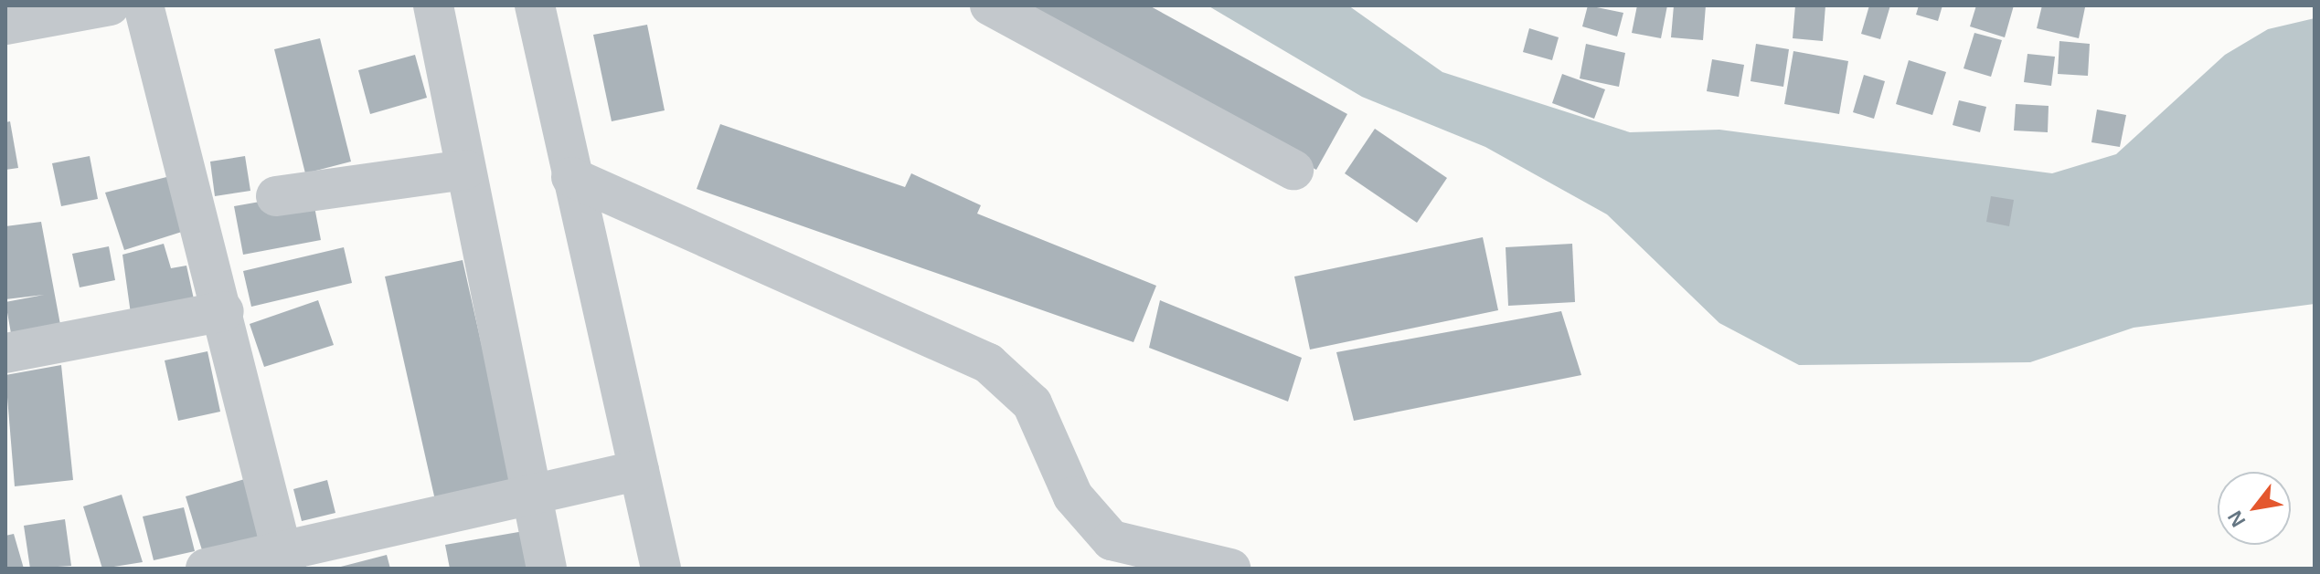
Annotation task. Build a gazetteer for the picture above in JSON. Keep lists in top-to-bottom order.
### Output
{
  "north": "bottom left"
}
